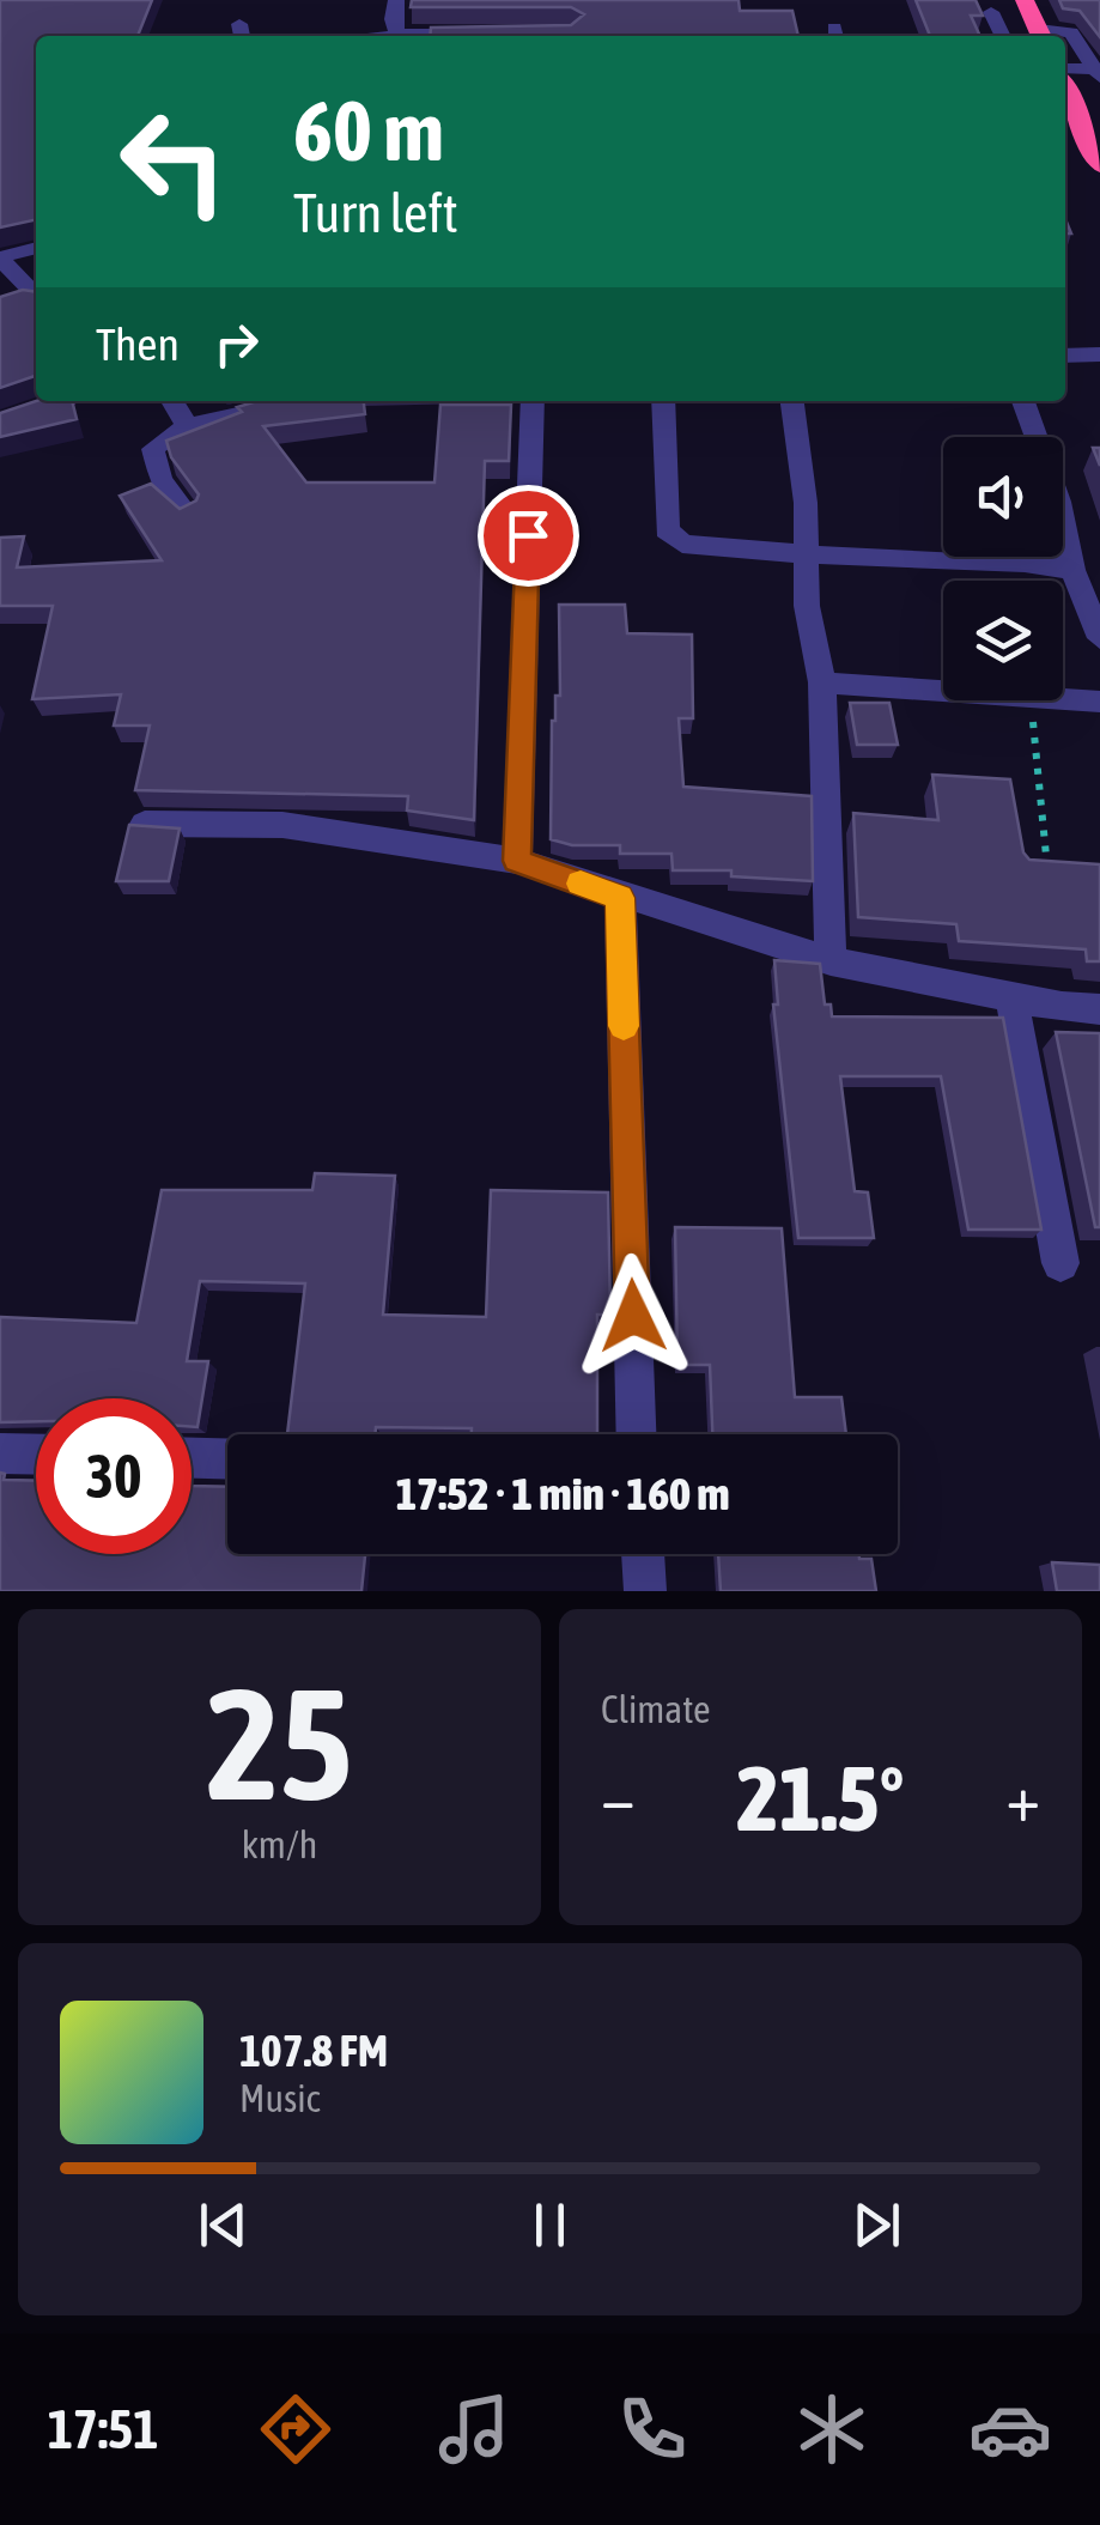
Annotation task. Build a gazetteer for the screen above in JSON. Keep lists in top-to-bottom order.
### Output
{
  "page": {
    "turn": ["60 m", "Turn left"],
    "then": "Then",
    "limit": "30",
    "trip": "17:52 · 1 min · 160 m",
    "tile": [
      ["25", "km/h"],
      "Climate"
    ],
    "heat": ["−", "21.5°", "+"],
    "song": ["107.8 FM", "Music"],
    "tabs": "17:51"
  }
}
